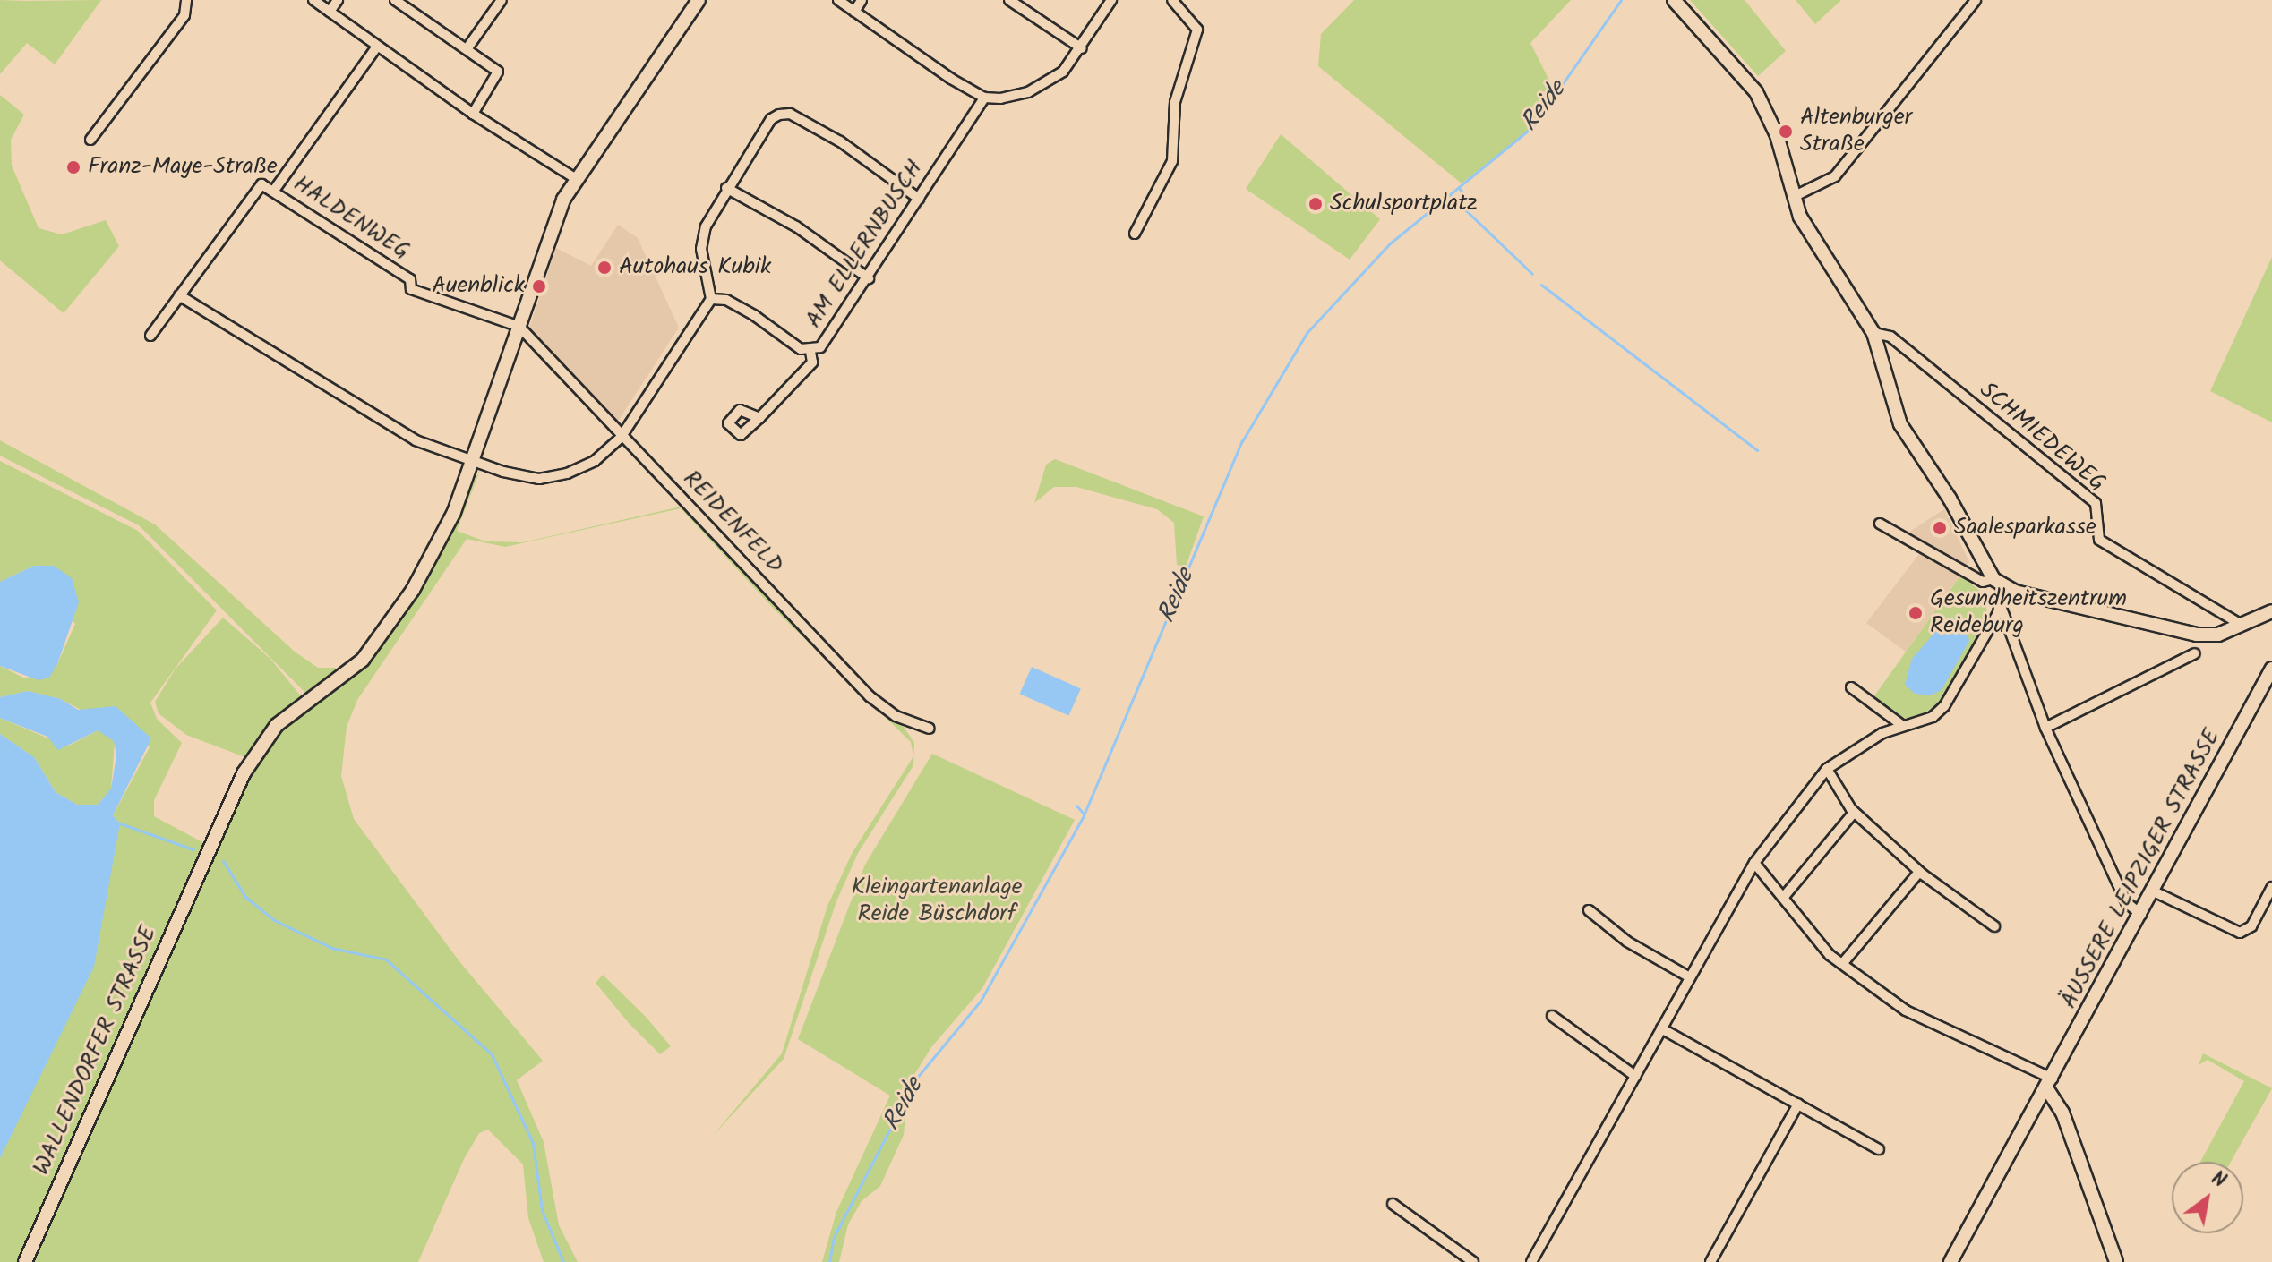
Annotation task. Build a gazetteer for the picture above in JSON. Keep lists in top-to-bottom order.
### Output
{
  "streets": {
    "street": [
      "HALDENWEG",
      "AM ELLERNBUSCH",
      "SCHMIEDEWEG",
      "REIDENFELD",
      "ÄUSSERE LEIPZIGER STRASSE",
      "WALLENDORFER STRASSE"
    ]
  },
  "crossings": [
    ["HALDENWEG", "REIDENFELD"],
    ["HALDENWEG", "WALLENDORFER STRASSE"],
    ["REIDENFELD", "WALLENDORFER STRASSE"]
  ],
  "water": ["Reide"],
  "parks": ["Kleingartenanlage Reide Büschdorf"],
  "places": [
    "Altenburger Straße",
    "Franz-Maye-Straße",
    "Schulsportplatz",
    "Autohaus Kubik",
    "Auenblick",
    "Saalesparkasse",
    "Gesundheitszentrum Reideburg"
  ],
  "north": "top right"
}
